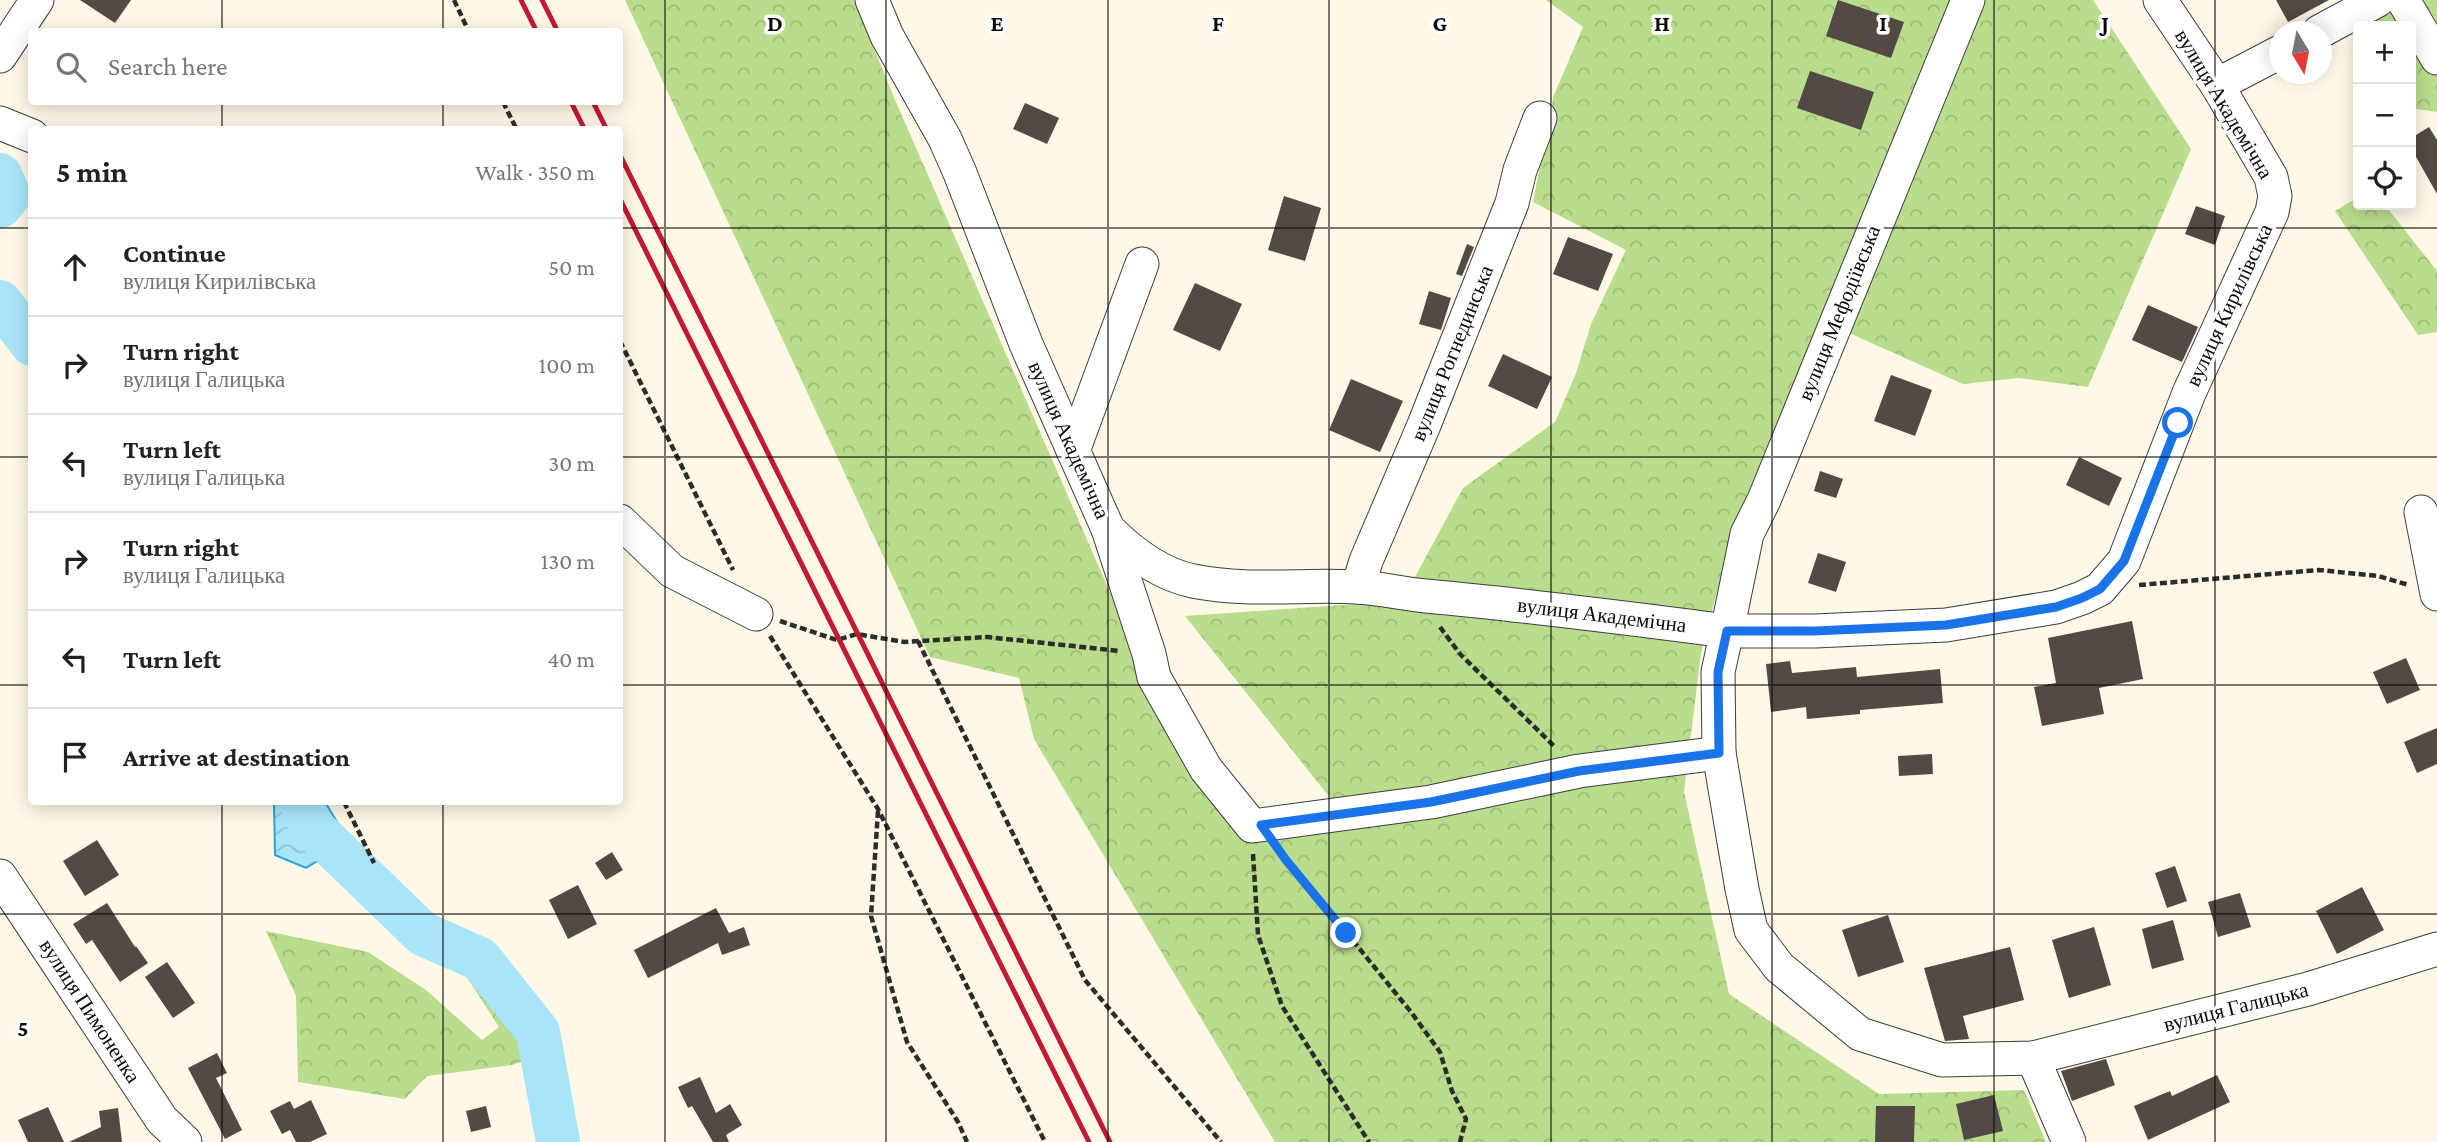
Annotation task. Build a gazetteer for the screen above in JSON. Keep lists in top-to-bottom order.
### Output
{
  "streets": {
    "street": [
      "вулиця Академічна",
      "вулиця Кирилівська",
      "вулиця Мефодіївська",
      "вулиця Рогнединська",
      "вулиця Галицька",
      "вулиця Пимоненка"
    ]
  },
  "crossings": [
    ["вулиця Академічна", "вулиця Кирилівська"],
    ["вулиця Академічна", "вулиця Мефодіївська"],
    ["вулиця Академічна", "вулиця Рогнединська"],
    ["вулиця Академічна", "вулиця Галицька"],
    ["вулиця Мефодіївська", "вулиця Галицька"]
  ],
  "north": "bottom",
  "page": {
    "map_buttons": ["+", "−"],
    "search": "Search here",
    "heading": ["5 min", "Walk · 350 m"],
    "list": [
      ["Continue", "вулиця Кирилівська", "50 m"],
      ["Turn right", "вулиця Галицька", "100 m"],
      ["Turn left", "вулиця Галицька", "30 m"],
      ["Turn right", "вулиця Галицька", "130 m"],
      ["Turn left", "40 m"],
      "Arrive at destination"
    ]
  },
  "grid": {
    "columns": [
      "D",
      "E",
      "F",
      "G",
      "H",
      "I",
      "J"
    ],
    "rows": ["5"]
  }
}
